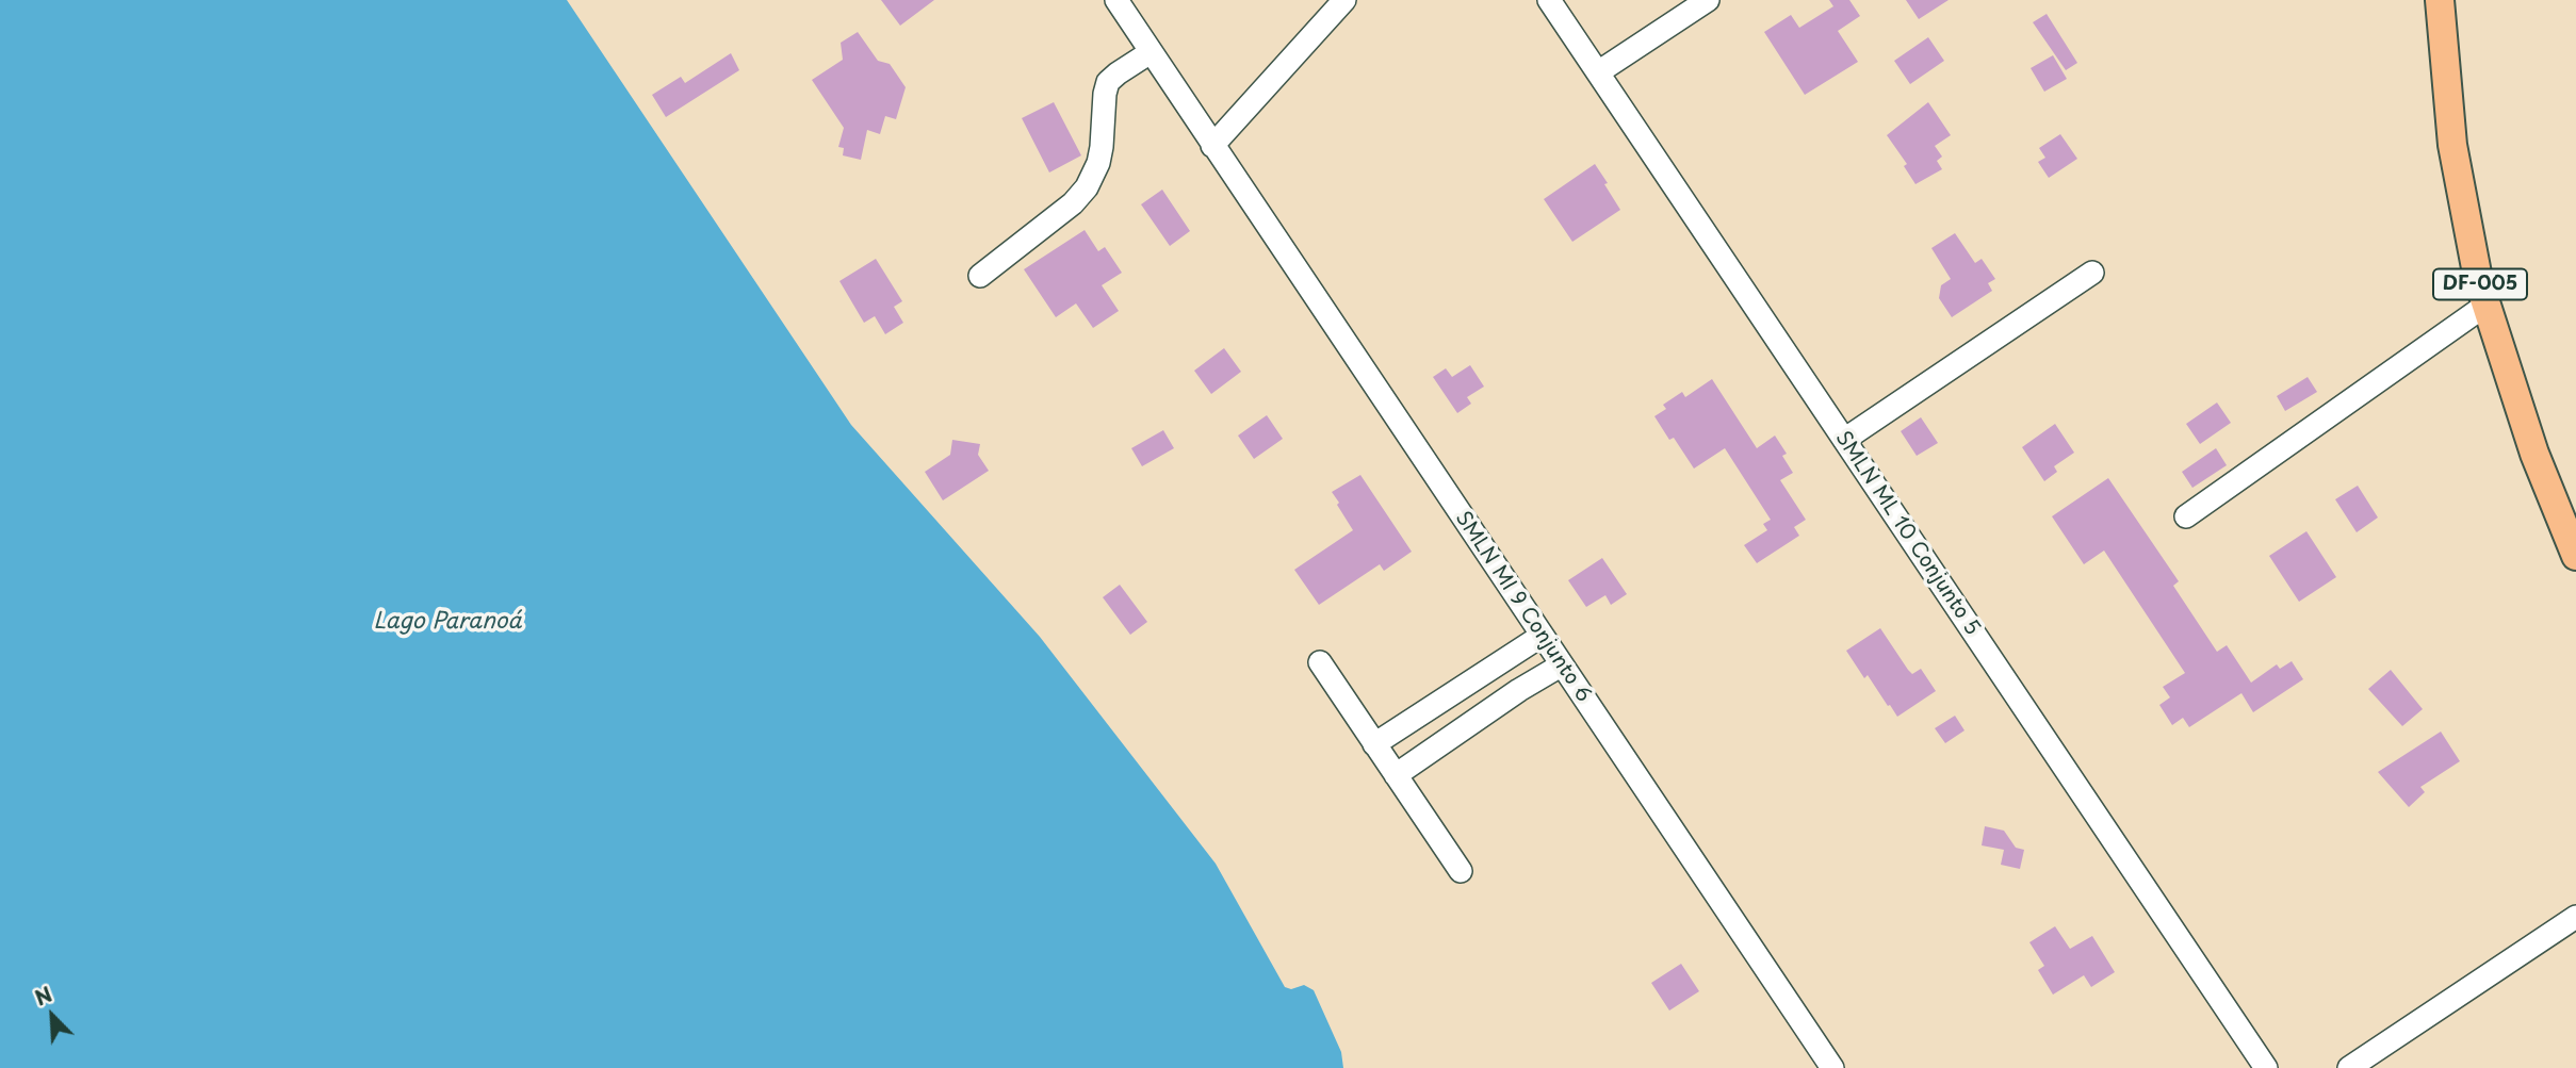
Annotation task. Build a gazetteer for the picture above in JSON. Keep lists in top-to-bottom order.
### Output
{
  "streets": {
    "main road": ["DF-005"],
    "street": ["SMLN ML 10 Conjunto 5", "SMLN MI 9 Conjunto 6"]
  },
  "water": ["Lago Paranoá"],
  "north": "top left"
}
